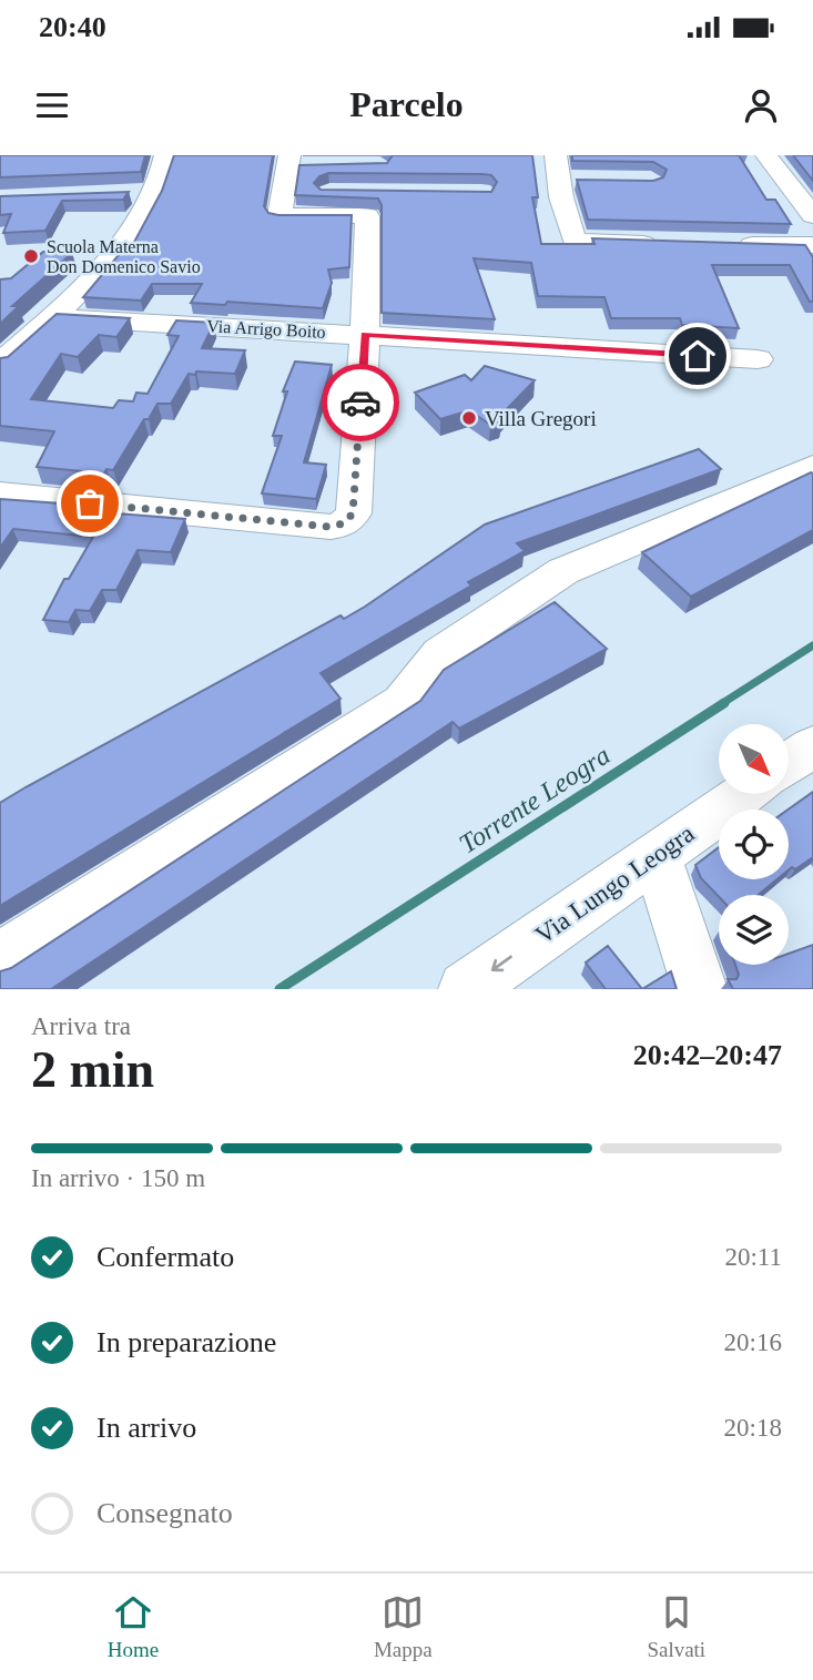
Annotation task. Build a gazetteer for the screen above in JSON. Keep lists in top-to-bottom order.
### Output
{
  "streets": {
    "street": ["Via Arrigo Boito", "Via Lungo Leogra"]
  },
  "water": ["Torrente Leogra"],
  "places": ["Scuola Materna Don Domenico Savio", "Villa Gregori"],
  "north": "bottom right",
  "page": {
    "status": "20:40",
    "header": "Parcelo",
    "heading": ["2 min", "Arriva tra", "20:42–20:47"],
    "bar": "In arrivo · 150 m",
    "list": [
      ["Confermato", "20:11"],
      ["In preparazione", "20:16"],
      ["In arrivo", "20:18"],
      "Consegnato"
    ],
    "tabs": ["Home", "Mappa", "Salvati"]
  }
}
